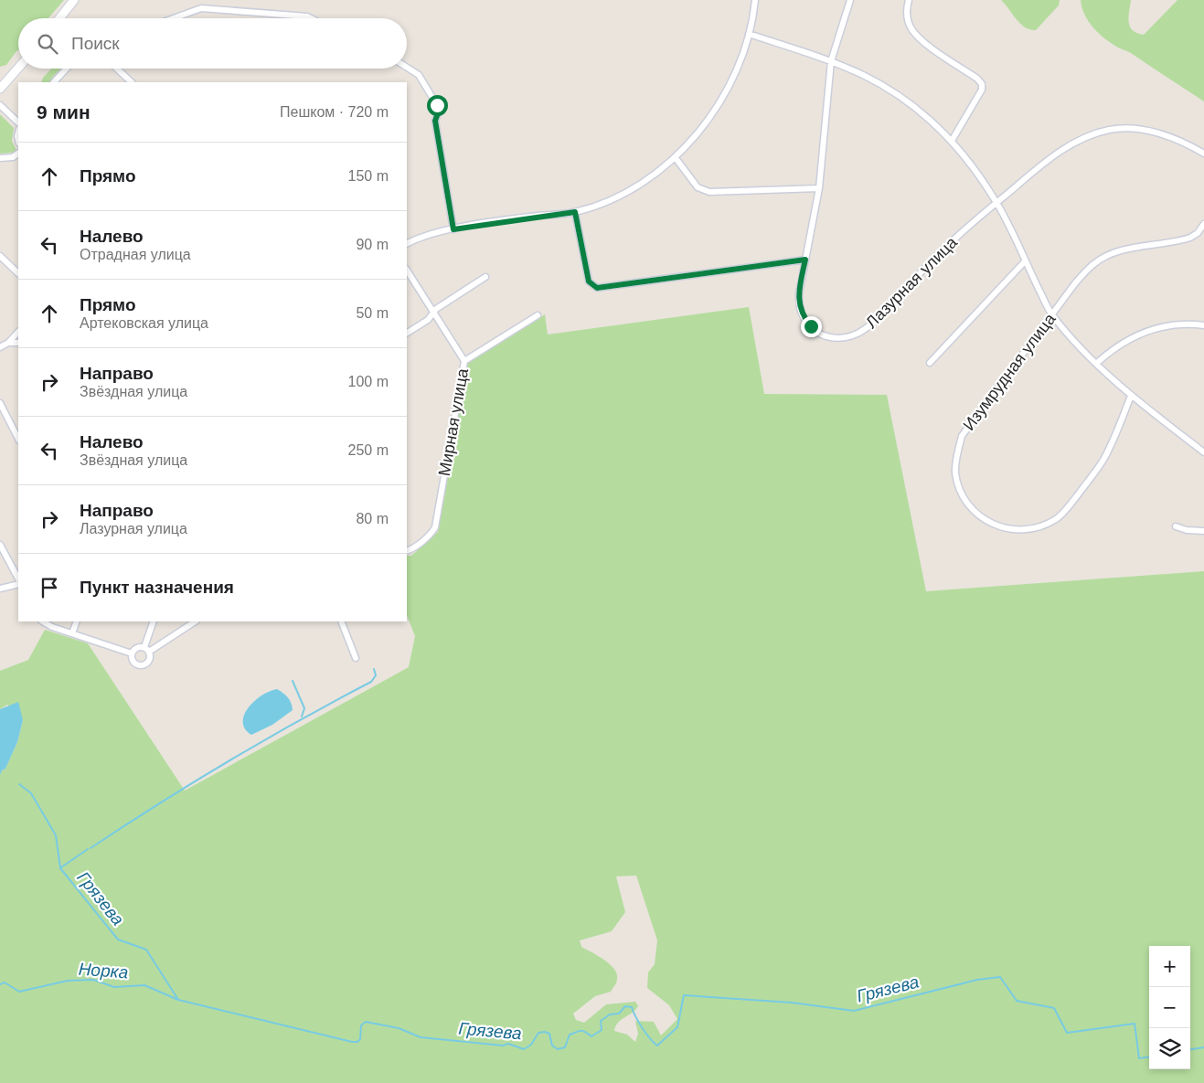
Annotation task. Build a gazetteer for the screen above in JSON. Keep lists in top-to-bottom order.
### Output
{
  "streets": {
    "street": ["Лазурная улица", "Изумрудная улица", "Мирная улица"]
  },
  "water": ["Грязева", "Норка"],
  "page": {
    "search": "Поиск",
    "heading": ["9 мин", "Пешком · 720 m"],
    "list": [
      ["Прямо", "150 m"],
      ["Налево", "Отрадная улица", "90 m"],
      ["Прямо", "Артековская улица", "50 m"],
      ["Направо", "Звёздная улица", "100 m"],
      ["Налево", "Звёздная улица", "250 m"],
      ["Направо", "Лазурная улица", "80 m"],
      "Пункт назначения"
    ],
    "map_buttons": ["+", "−"]
  }
}
